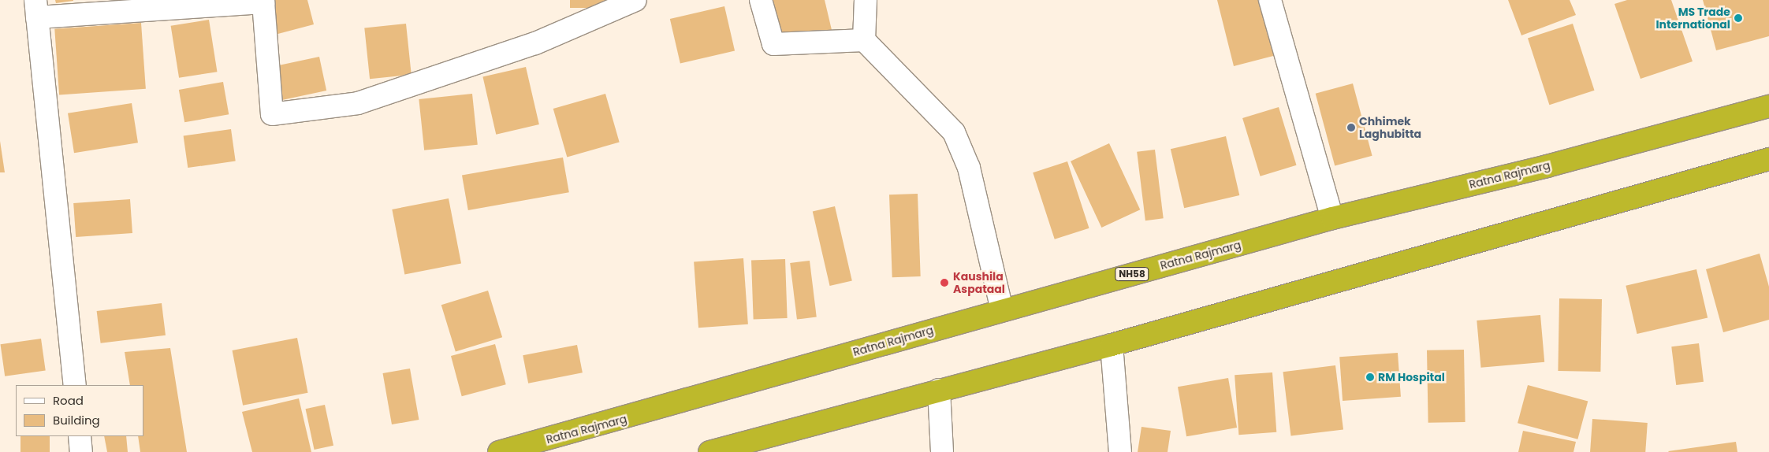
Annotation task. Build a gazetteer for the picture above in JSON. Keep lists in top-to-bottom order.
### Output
{
  "streets": {
    "highway": ["Ratna Rajmarg", "NH58"]
  },
  "places": [
    "MS Trade International",
    "Chhimek Laghubitta",
    "Kaushila Aspataal",
    "RM Hospital"
  ],
  "legend": ["Road", "Building"]
}
